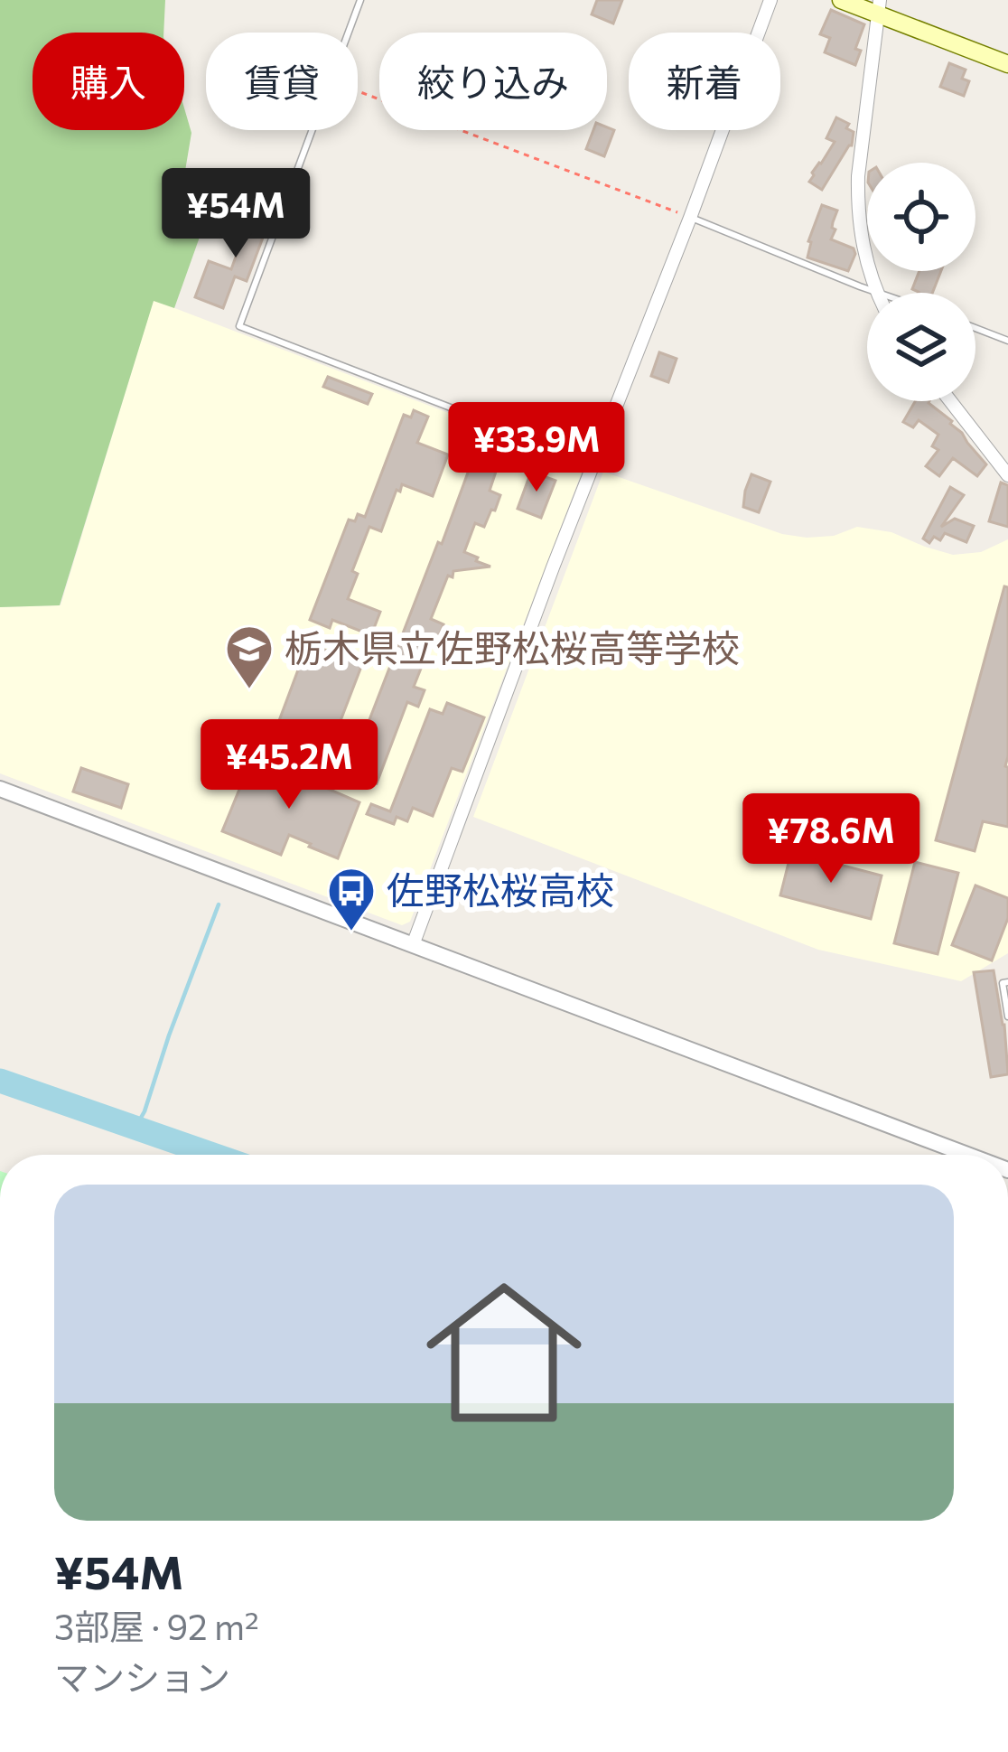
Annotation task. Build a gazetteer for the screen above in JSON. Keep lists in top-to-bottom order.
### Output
{
  "places": {
    "school or university": ["栃木県立佐野松桜高等学校"],
    "bus stop": ["佐野松桜高校"]
  },
  "page": {
    "chip": [
      "購入",
      "賃貸",
      "絞り込み",
      "新着"
    ],
    "price": [
      "¥54M",
      "¥33.9M",
      "¥45.2M",
      "¥78.6M"
    ],
    "list": [
      {
        "name": "¥54M",
        "note": "3部屋 · 92 m² · マンション"
      }
    ]
  }
}
